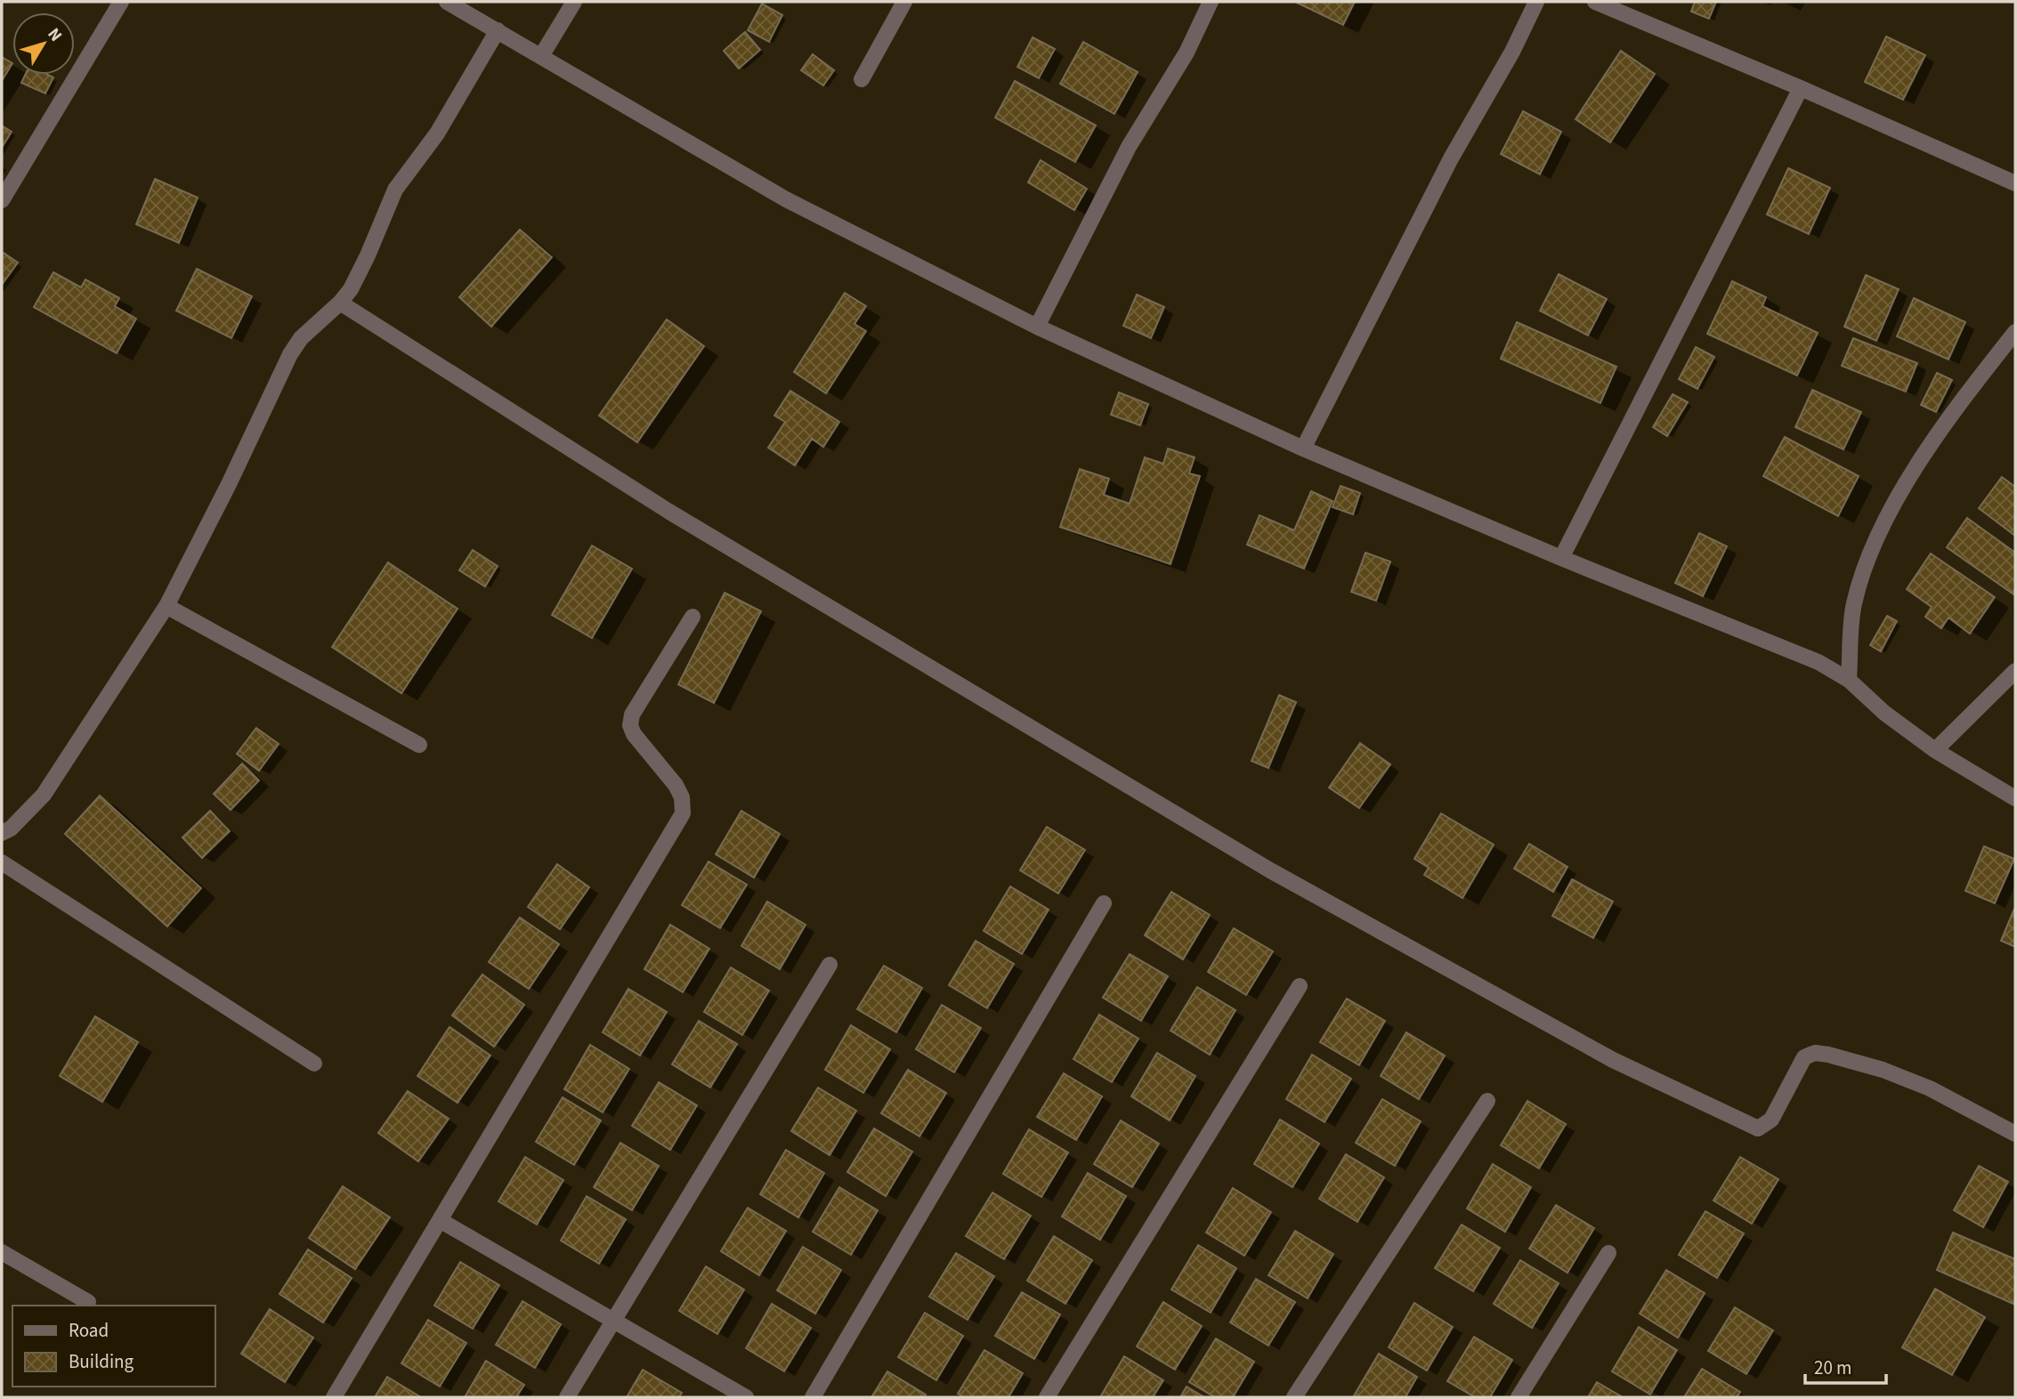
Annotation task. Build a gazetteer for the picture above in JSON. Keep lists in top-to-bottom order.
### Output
{
  "legend": ["Road", "Building"],
  "scale_bar": "20 m",
  "north": "top right"
}
